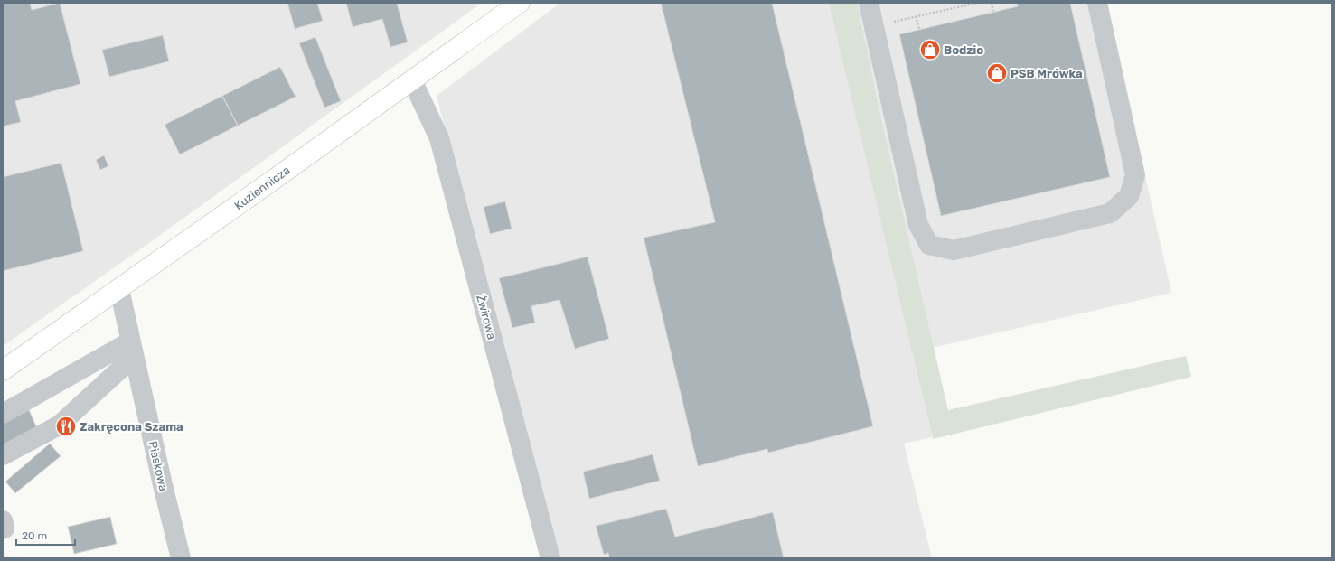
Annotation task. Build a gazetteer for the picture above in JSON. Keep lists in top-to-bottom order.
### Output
{
  "streets": {
    "main road": ["Kuziennicza"],
    "lane": ["Żwirowa", "Piaskowa"]
  },
  "crossings": [
    ["Kuziennicza", "Żwirowa"],
    ["Kuziennicza", "Piaskowa"]
  ],
  "places": {
    "shop": ["Bodzio", "PSB Mrówka"],
    "restaurant": ["Zakręcona Szama"]
  },
  "scale_bar": "20 m"
}
